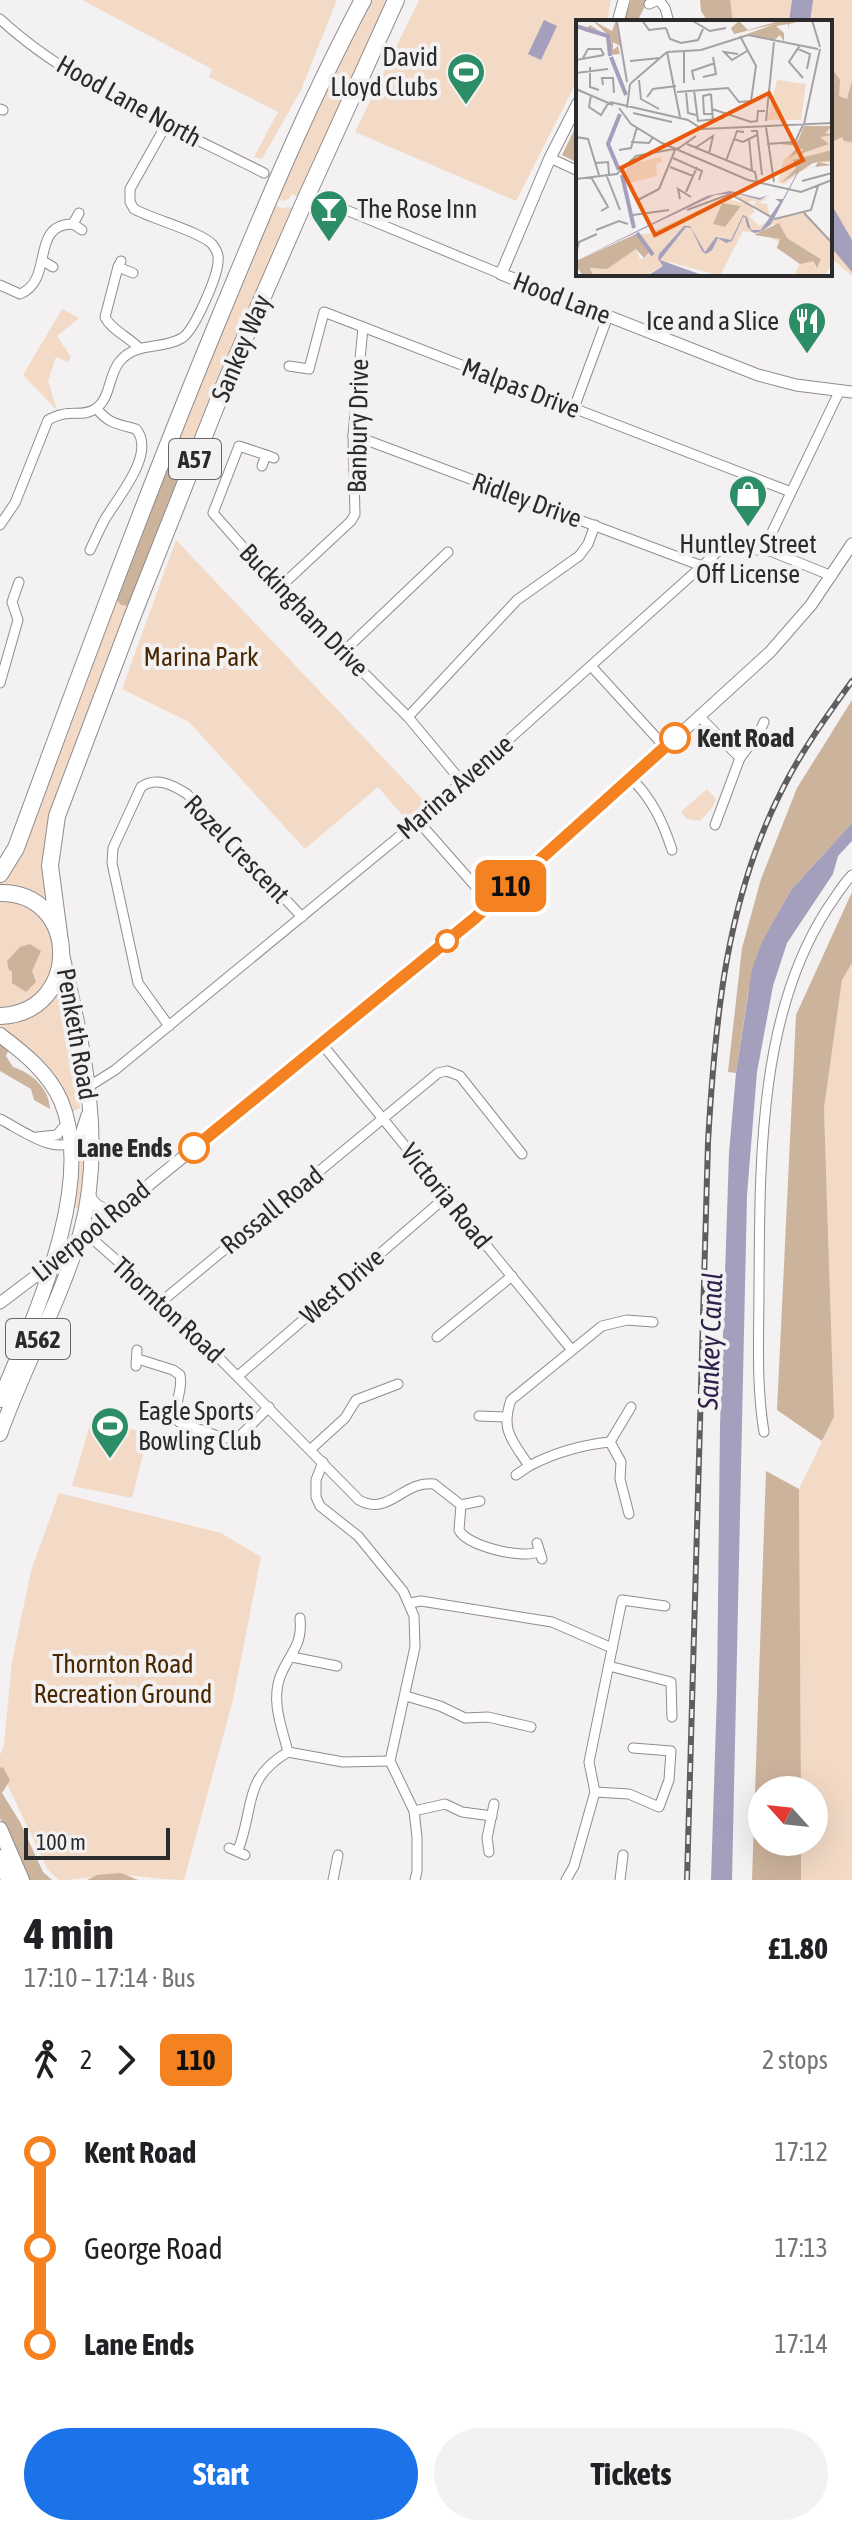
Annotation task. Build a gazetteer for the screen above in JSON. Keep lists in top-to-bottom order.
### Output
{
  "streets": {
    "highway": ["Sankey Way", "A57"],
    "main road": ["Penketh Road", "A562"],
    "street": [
      "Hood Lane North",
      "Hood Lane",
      "Malpas Drive",
      "Banbury Drive",
      "Ridley Drive",
      "Buckingham Drive",
      "Marina Avenue",
      "Rozel Crescent",
      "Victoria Road",
      "Rossall Road",
      "Liverpool Road",
      "West Drive",
      "Thornton Road"
    ]
  },
  "crossings": [
    ["Sankey Way", "A57"],
    ["Malpas Drive", "Banbury Drive"],
    ["Banbury Drive", "Ridley Drive"],
    ["Banbury Drive", "Buckingham Drive"],
    ["A57", "Penketh Road"],
    ["Ridley Drive", "Marina Avenue"],
    ["Buckingham Drive", "Marina Avenue"],
    ["Marina Avenue", "Rozel Crescent"],
    ["Marina Avenue", "Penketh Road"],
    ["Marina Avenue", "Liverpool Road"],
    ["Penketh Road", "Liverpool Road"],
    ["Penketh Road", "Thornton Road"],
    ["Victoria Road", "Rossall Road"],
    ["Victoria Road", "Liverpool Road"],
    ["Victoria Road", "West Drive"],
    ["Rossall Road", "Thornton Road"],
    ["Liverpool Road", "Thornton Road"],
    ["West Drive", "Thornton Road"]
  ],
  "water": ["Sankey Canal"],
  "parks": ["Marina Park", "Thornton Road Recreation Ground"],
  "places": {
    "sports": ["David Lloyd Clubs", "Eagle Sports Bowling Club"],
    "bar": ["The Rose Inn"],
    "restaurant": ["Ice and a Slice"],
    "shop": ["Huntley Street Off License"],
    "other": ["Kent Road", "Lane Ends"]
  },
  "lines": ["bus line 110"],
  "scale_bar": "100 m",
  "north": "top left",
  "page": {
    "on_map": "110",
    "scale": "100 m",
    "heading": ["4 min", "17:10 – 17:14 · Bus", "£1.80"],
    "legs": ["2", "110", "2 stops"],
    "list": [
      {
        "name": "Kent Road",
        "value": "17:12"
      },
      {
        "name": "George Road",
        "value": "17:13"
      },
      {
        "name": "Lane Ends",
        "value": "17:14"
      }
    ],
    "buttons": ["Start", "Tickets"]
  }
}
